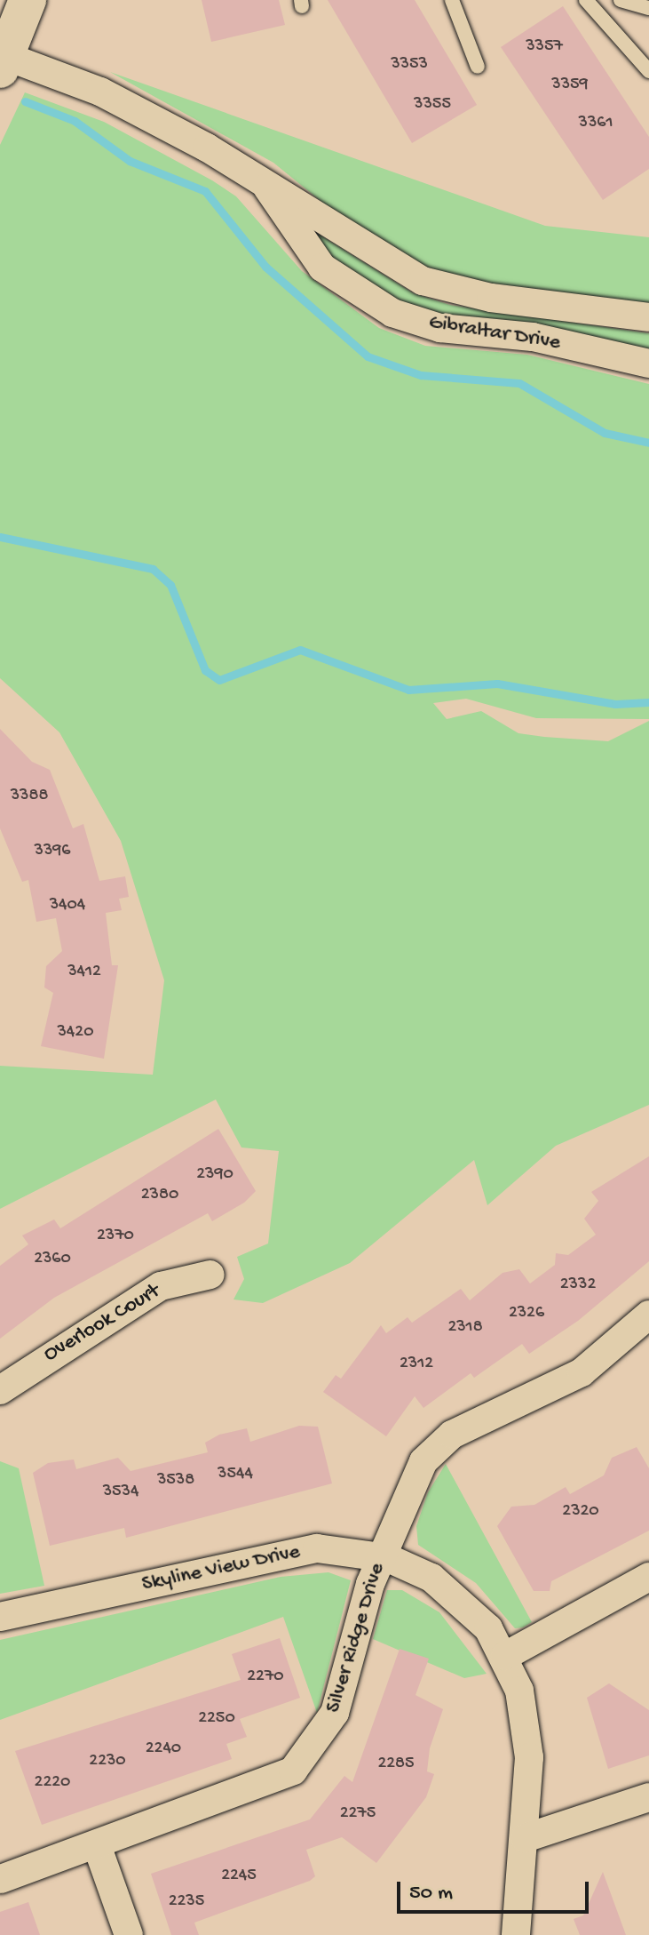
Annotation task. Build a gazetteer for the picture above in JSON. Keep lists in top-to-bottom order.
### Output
{
  "streets": {
    "street": [
      "Gibraltar Drive",
      "Overlook Court",
      "Skyline View Drive",
      "Silver Ridge Drive"
    ]
  },
  "crossings": [
    ["Skyline View Drive", "Silver Ridge Drive"]
  ],
  "house_numbers": [
    "3357",
    "3353",
    "3359",
    "3355",
    "3361",
    "3388",
    "3396",
    "3404",
    "3412",
    "3420",
    "2390",
    "2380",
    "2370",
    "2360",
    "2332",
    "2326",
    "2318",
    "2312",
    "3544",
    "3538",
    "3534",
    "2320",
    "2270",
    "2250",
    "2240",
    "2230",
    "2285",
    "2220",
    "2275",
    "2245",
    "2235"
  ],
  "scale_bar": "50 m"
}
